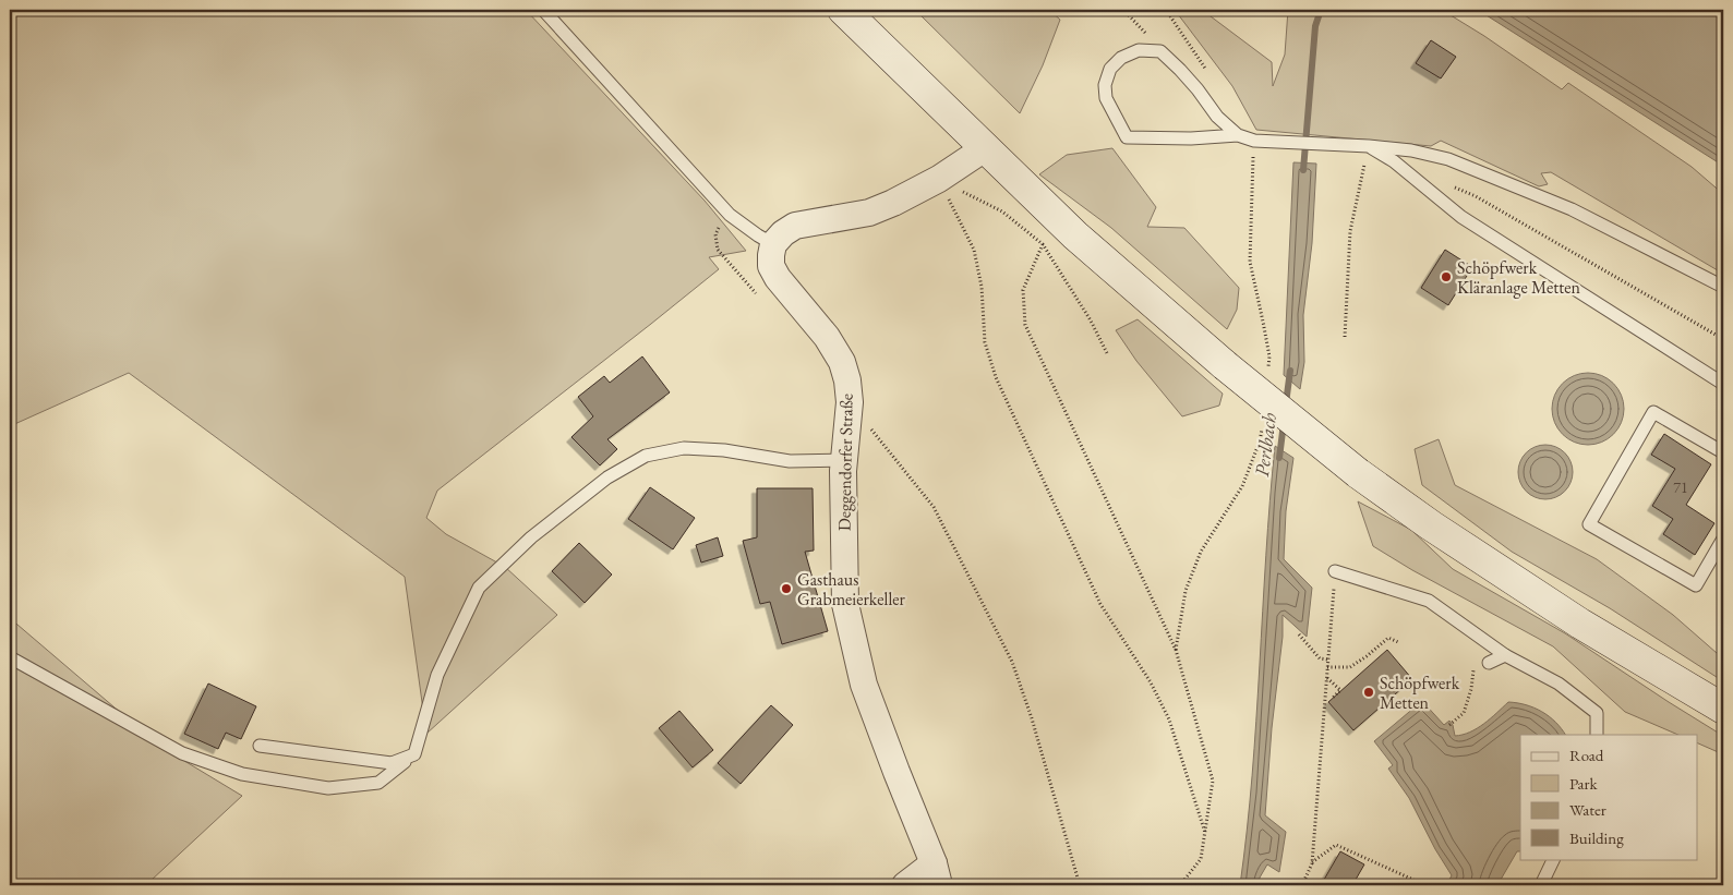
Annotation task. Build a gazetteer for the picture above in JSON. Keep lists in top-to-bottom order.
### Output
{
  "streets": {
    "street": ["Deggendorfer Straße"]
  },
  "water": ["Perlbach"],
  "places": ["Schöpfwerk Kläranlage Metten", "Gasthaus Grabmeierkeller", "Schöpfwerk Metten"],
  "house_numbers": ["71"],
  "legend": [
    "Road",
    "Park",
    "Water",
    "Building"
  ]
}
